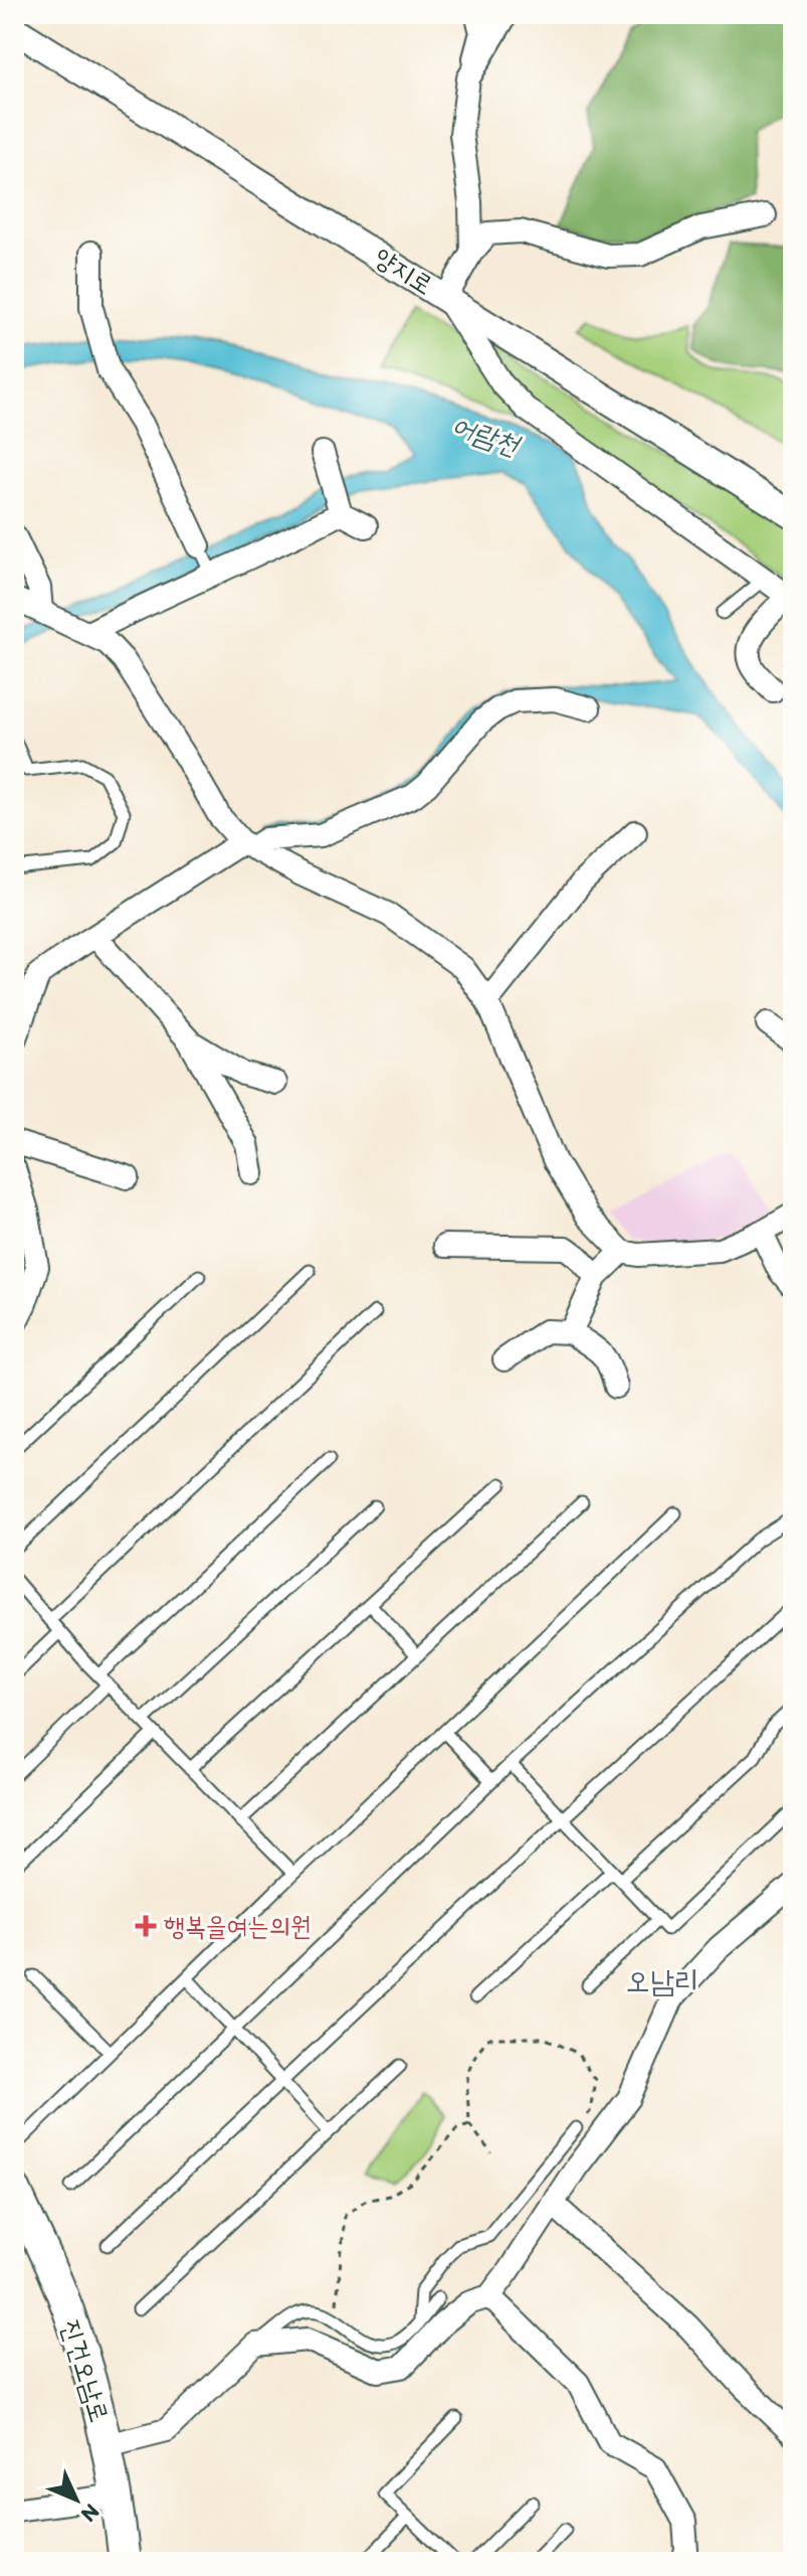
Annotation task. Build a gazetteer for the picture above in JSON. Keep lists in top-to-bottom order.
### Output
{
  "streets": {
    "main road": ["진건오남로"],
    "street": ["양지로"]
  },
  "districts": ["오남리"],
  "water": ["어람천"],
  "places": {
    "health": ["행복을여는의원"]
  },
  "north": "bottom right"
}
